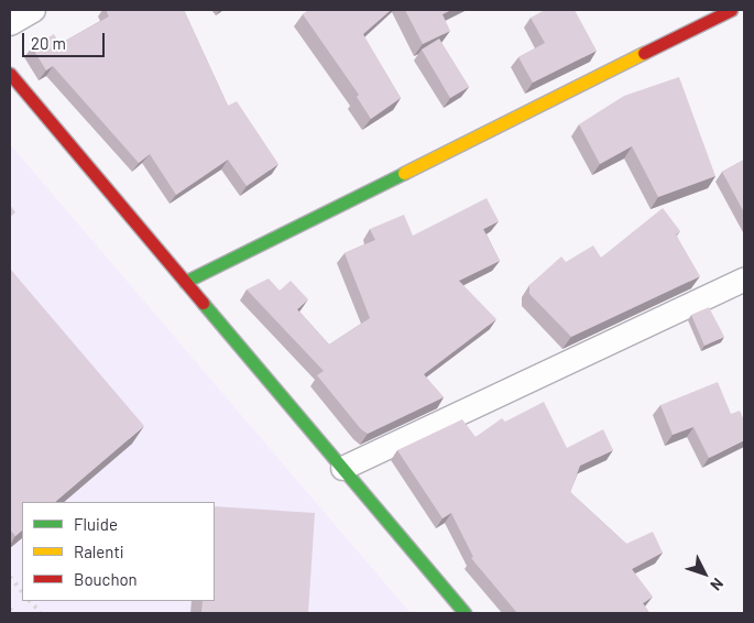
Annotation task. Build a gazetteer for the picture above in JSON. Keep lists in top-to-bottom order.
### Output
{
  "legend": ["Fluide", "Ralenti", "Bouchon"],
  "scale_bar": "20 m",
  "north": "bottom right"
}
